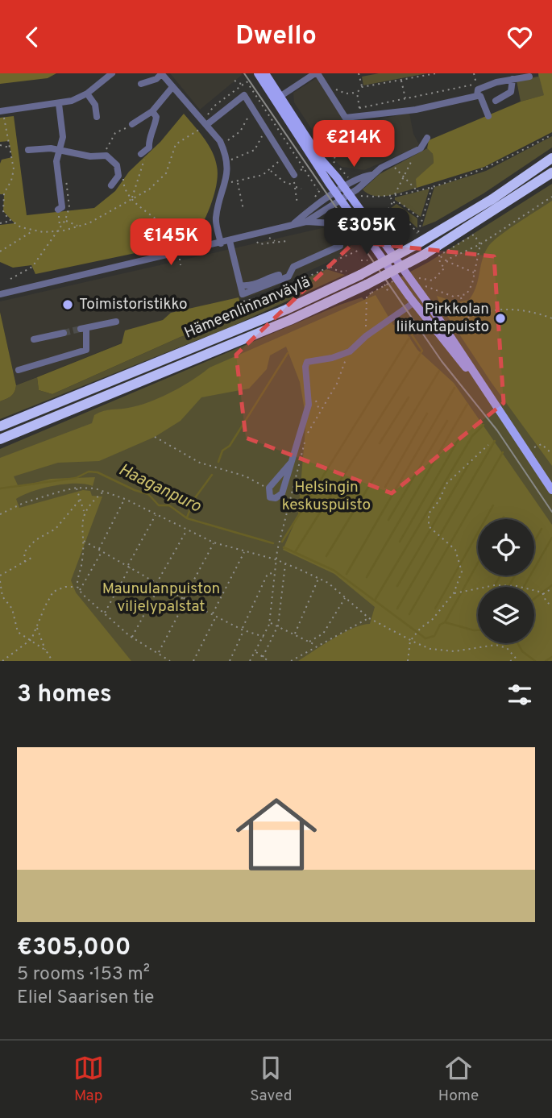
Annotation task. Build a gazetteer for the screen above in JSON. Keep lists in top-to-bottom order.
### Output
{
  "streets": {
    "highway": ["Hämeenlinnanväylä"]
  },
  "water": ["Haaganpuro"],
  "parks": ["Helsingin keskuspuisto", "Maunulanpuiston viljelypalstat"],
  "places": ["Toimistoristikko", "Pirkkolan liikuntapuisto"],
  "page": {
    "header": "Dwello",
    "price": ["€214K", "€305K", "€145K"],
    "heading": "3 homes",
    "list": [
      {
        "name": "€305,000",
        "note": "5 rooms · 153 m² · Eliel Saarisen tie"
      }
    ],
    "tabs": ["Map", "Saved", "Home"]
  }
}
